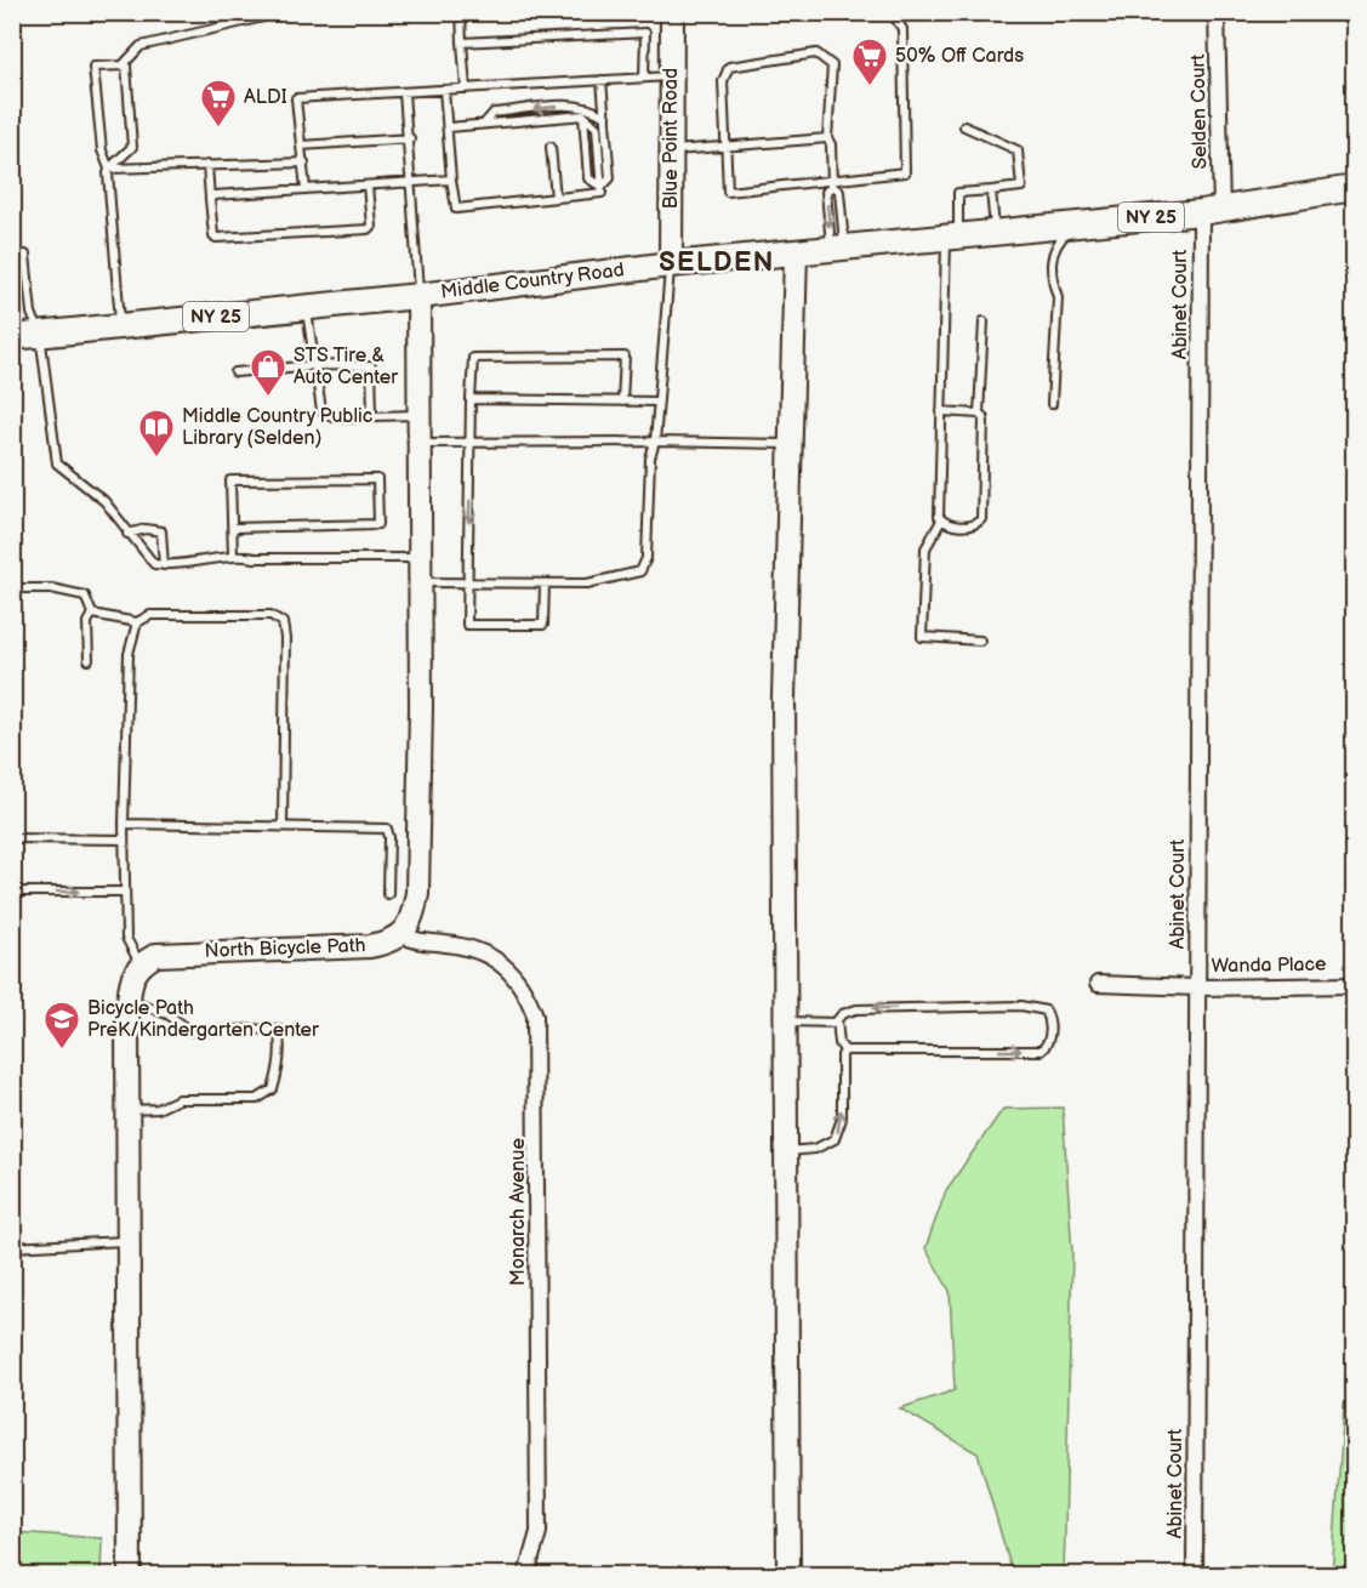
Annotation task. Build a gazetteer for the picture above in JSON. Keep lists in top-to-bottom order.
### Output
{
  "streets": {
    "main road": ["NY 25", "Middle Country Road"],
    "street": [
      "Selden Court",
      "Blue Point Road",
      "Abinet Court",
      "North Bicycle Path",
      "Wanda Place",
      "Monarch Avenue"
    ]
  },
  "crossings": [
    ["Selden Court", "Middle Country Road"],
    ["Selden Court", "Abinet Court"],
    ["Blue Point Road", "Middle Country Road"],
    ["Middle Country Road", "Abinet Court"],
    ["Abinet Court", "Wanda Place"],
    ["North Bicycle Path", "Monarch Avenue"]
  ],
  "districts": ["SELDEN"],
  "places": {
    "supermarket": ["50% Off Cards", "ALDI"],
    "shop": ["STS Tire & Auto Center"],
    "library": ["Middle Country Public Library (Selden)"],
    "school or university": ["Bicycle Path PreK/Kindergarten Center"]
  }
}
